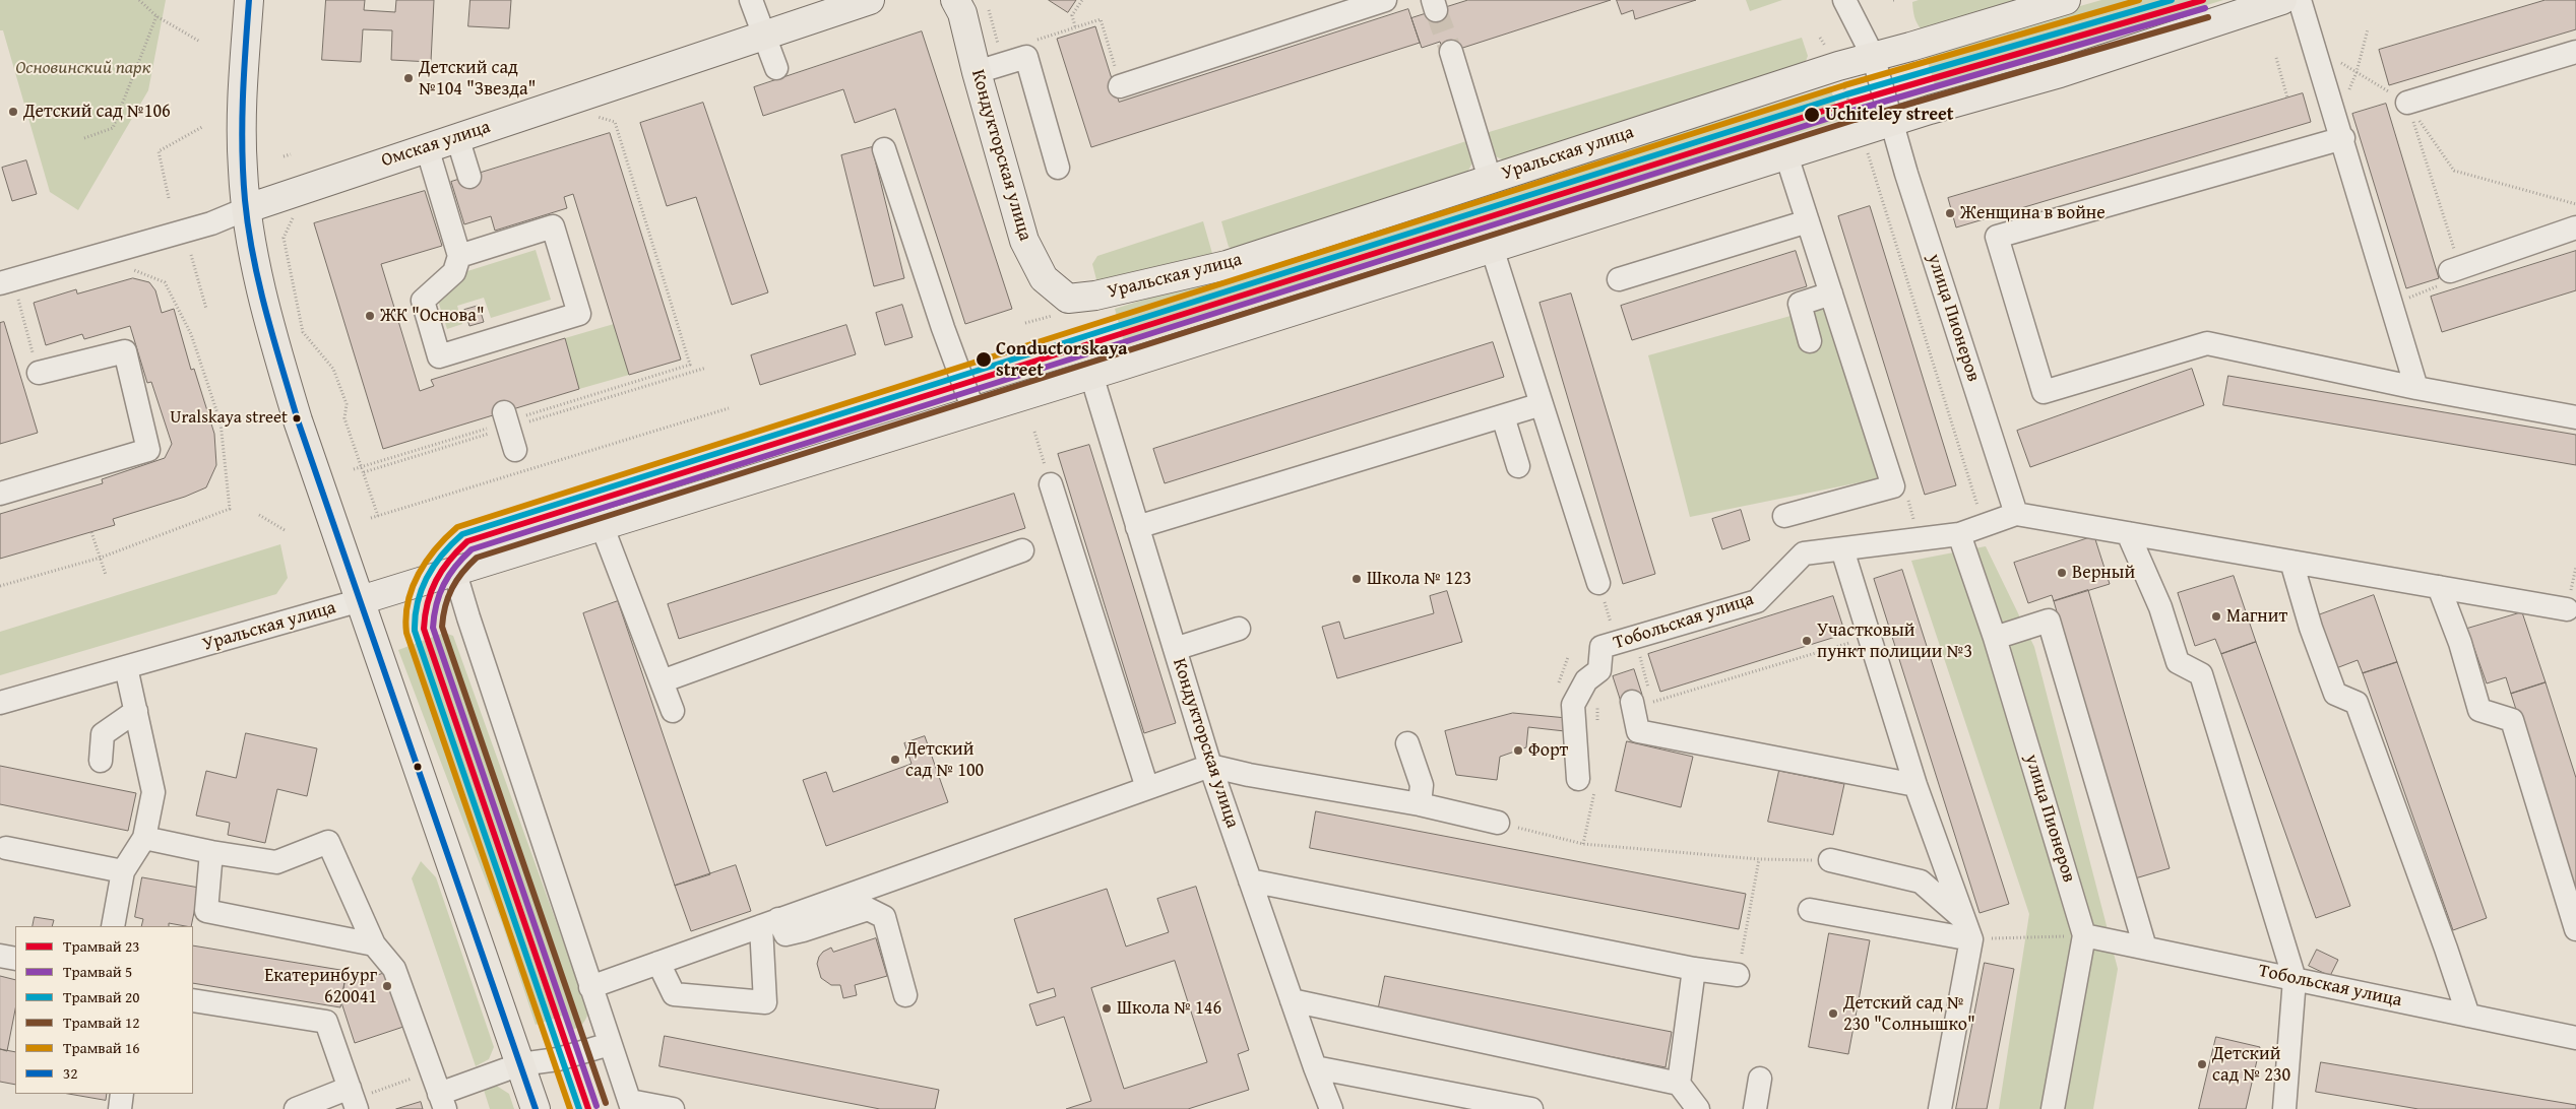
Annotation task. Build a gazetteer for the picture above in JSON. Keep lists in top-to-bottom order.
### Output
{
  "streets": {
    "main road": ["Омская улица", "Уральская улица", "Кондукторская улица"],
    "street": ["улица Пионеров", "Тобольская улица"]
  },
  "crossings": [
    ["Уральская улица", "Кондукторская улица"],
    ["Уральская улица", "улица Пионеров"],
    ["улица Пионеров", "Тобольская улица"]
  ],
  "parks": ["Основинский парк"],
  "places": [
    "Детский сад №104 \"Звезда\"",
    "Детский сад №106",
    "Uchiteley street",
    "Женщина в войне",
    "ЖК \"Основа\"",
    "Conductorskaya street",
    "Uralskaya street",
    "Верный",
    "Школа № 123",
    "Магнит",
    "Участковый пункт полиции №3",
    "Форт",
    "Детский сад № 100",
    "Екатеринбург 620041",
    "Школа № 146",
    "Детский сад № 230 \"Солнышко\"",
    "Детский сад № 230"
  ],
  "lines": [
    "tram line 23",
    "tram line 20",
    "tram line 16",
    "transit line 32",
    "tram line 5",
    "tram line 12"
  ],
  "legend": [
    "Трамвай 23",
    "Трамвай 5",
    "Трамвай 20",
    "Трамвай 12",
    "Трамвай 16",
    "32"
  ]
}
